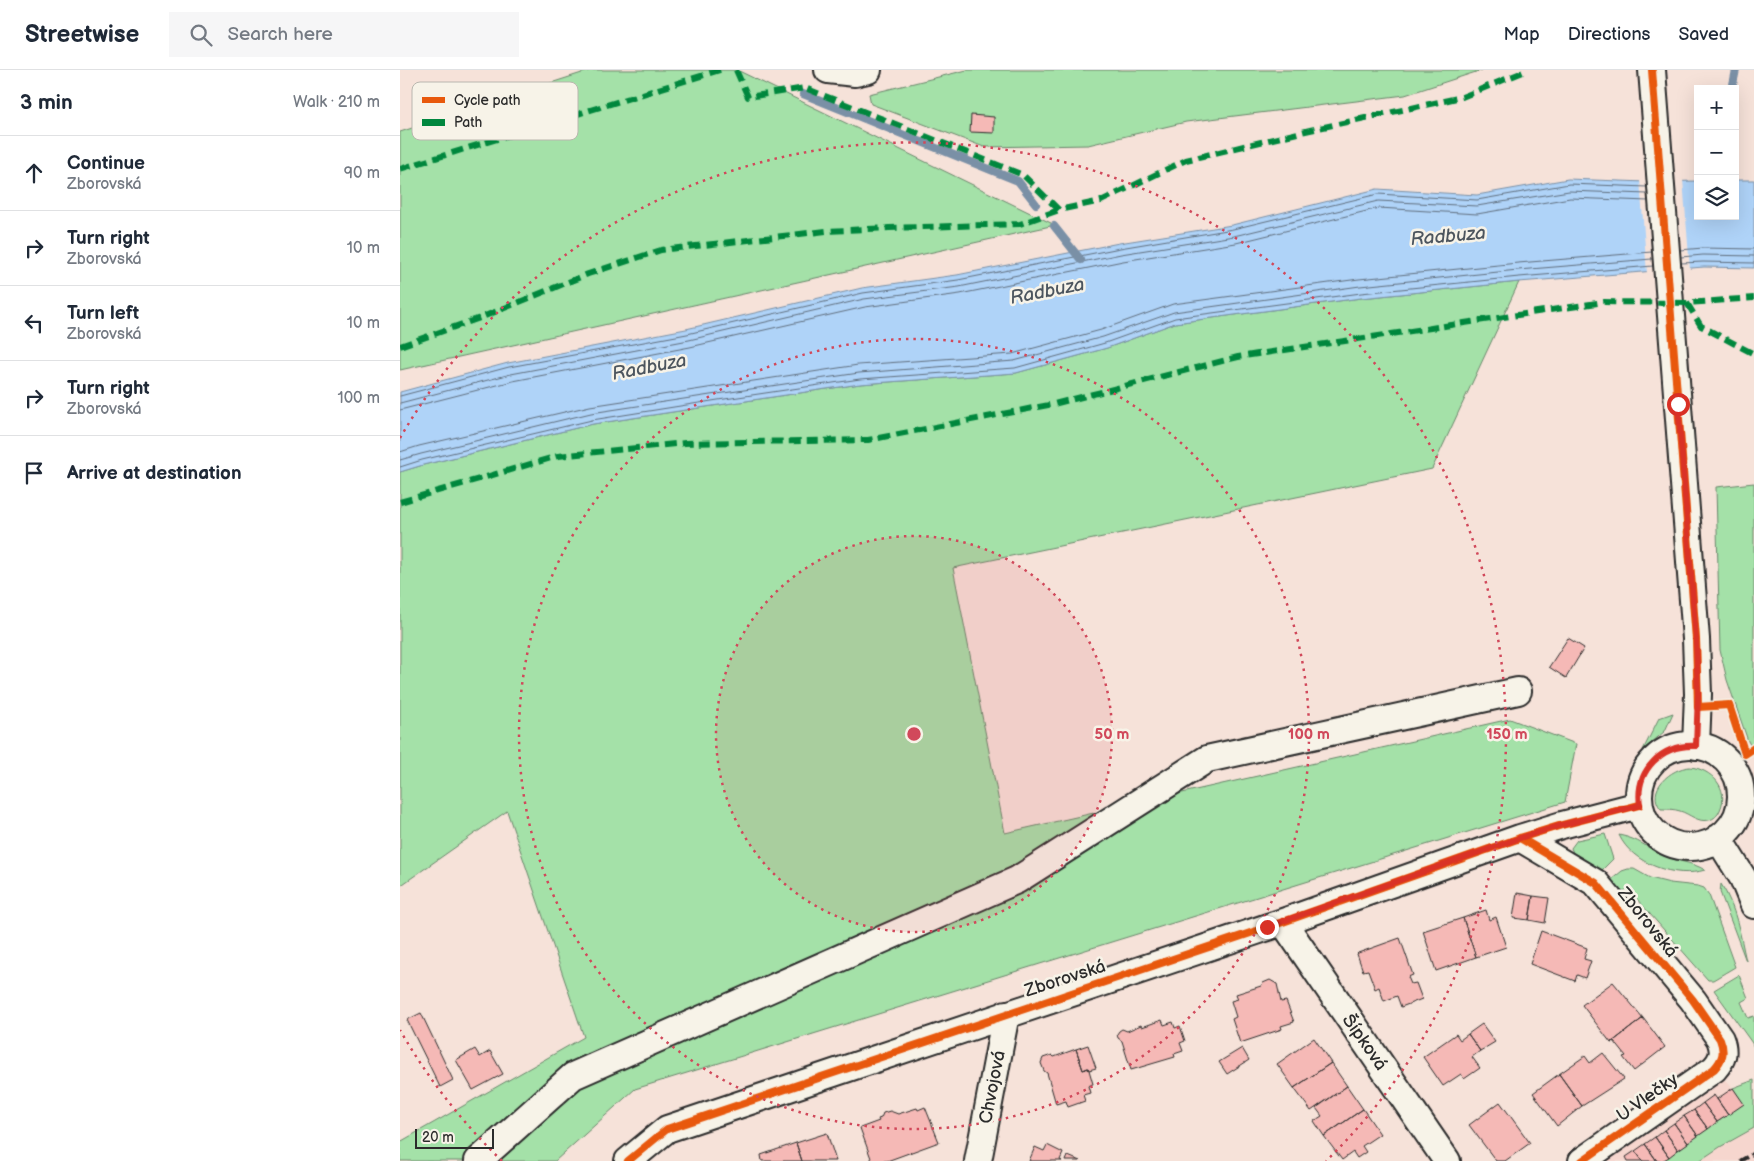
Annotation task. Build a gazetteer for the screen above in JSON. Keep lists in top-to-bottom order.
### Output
{
  "streets": {
    "street": [
      "Zborovská",
      "Šípková",
      "Chvojová",
      "U Vlečky"
    ]
  },
  "crossings": [
    ["Zborovská", "Šípková"],
    ["Zborovská", "Chvojová"],
    ["Zborovská", "U Vlečky"]
  ],
  "water": ["Radbuza"],
  "legend": ["Cycle path", "Path"],
  "scale_bar": "20 m",
  "page": {
    "header": "Streetwise",
    "search": "Search here",
    "nav": ["Map", "Directions", "Saved"],
    "heading": ["3 min", "Walk · 210 m"],
    "map_buttons": ["+", "−"],
    "list": [
      ["Continue", "Zborovská", "90 m"],
      ["Turn right", "Zborovská", "10 m"],
      ["Turn left", "Zborovská", "10 m"],
      ["Turn right", "Zborovská", "100 m"],
      "Arrive at destination"
    ],
    "scale": "20 m"
  },
  "rings": ["50 m", "100 m", "150 m"]
}
